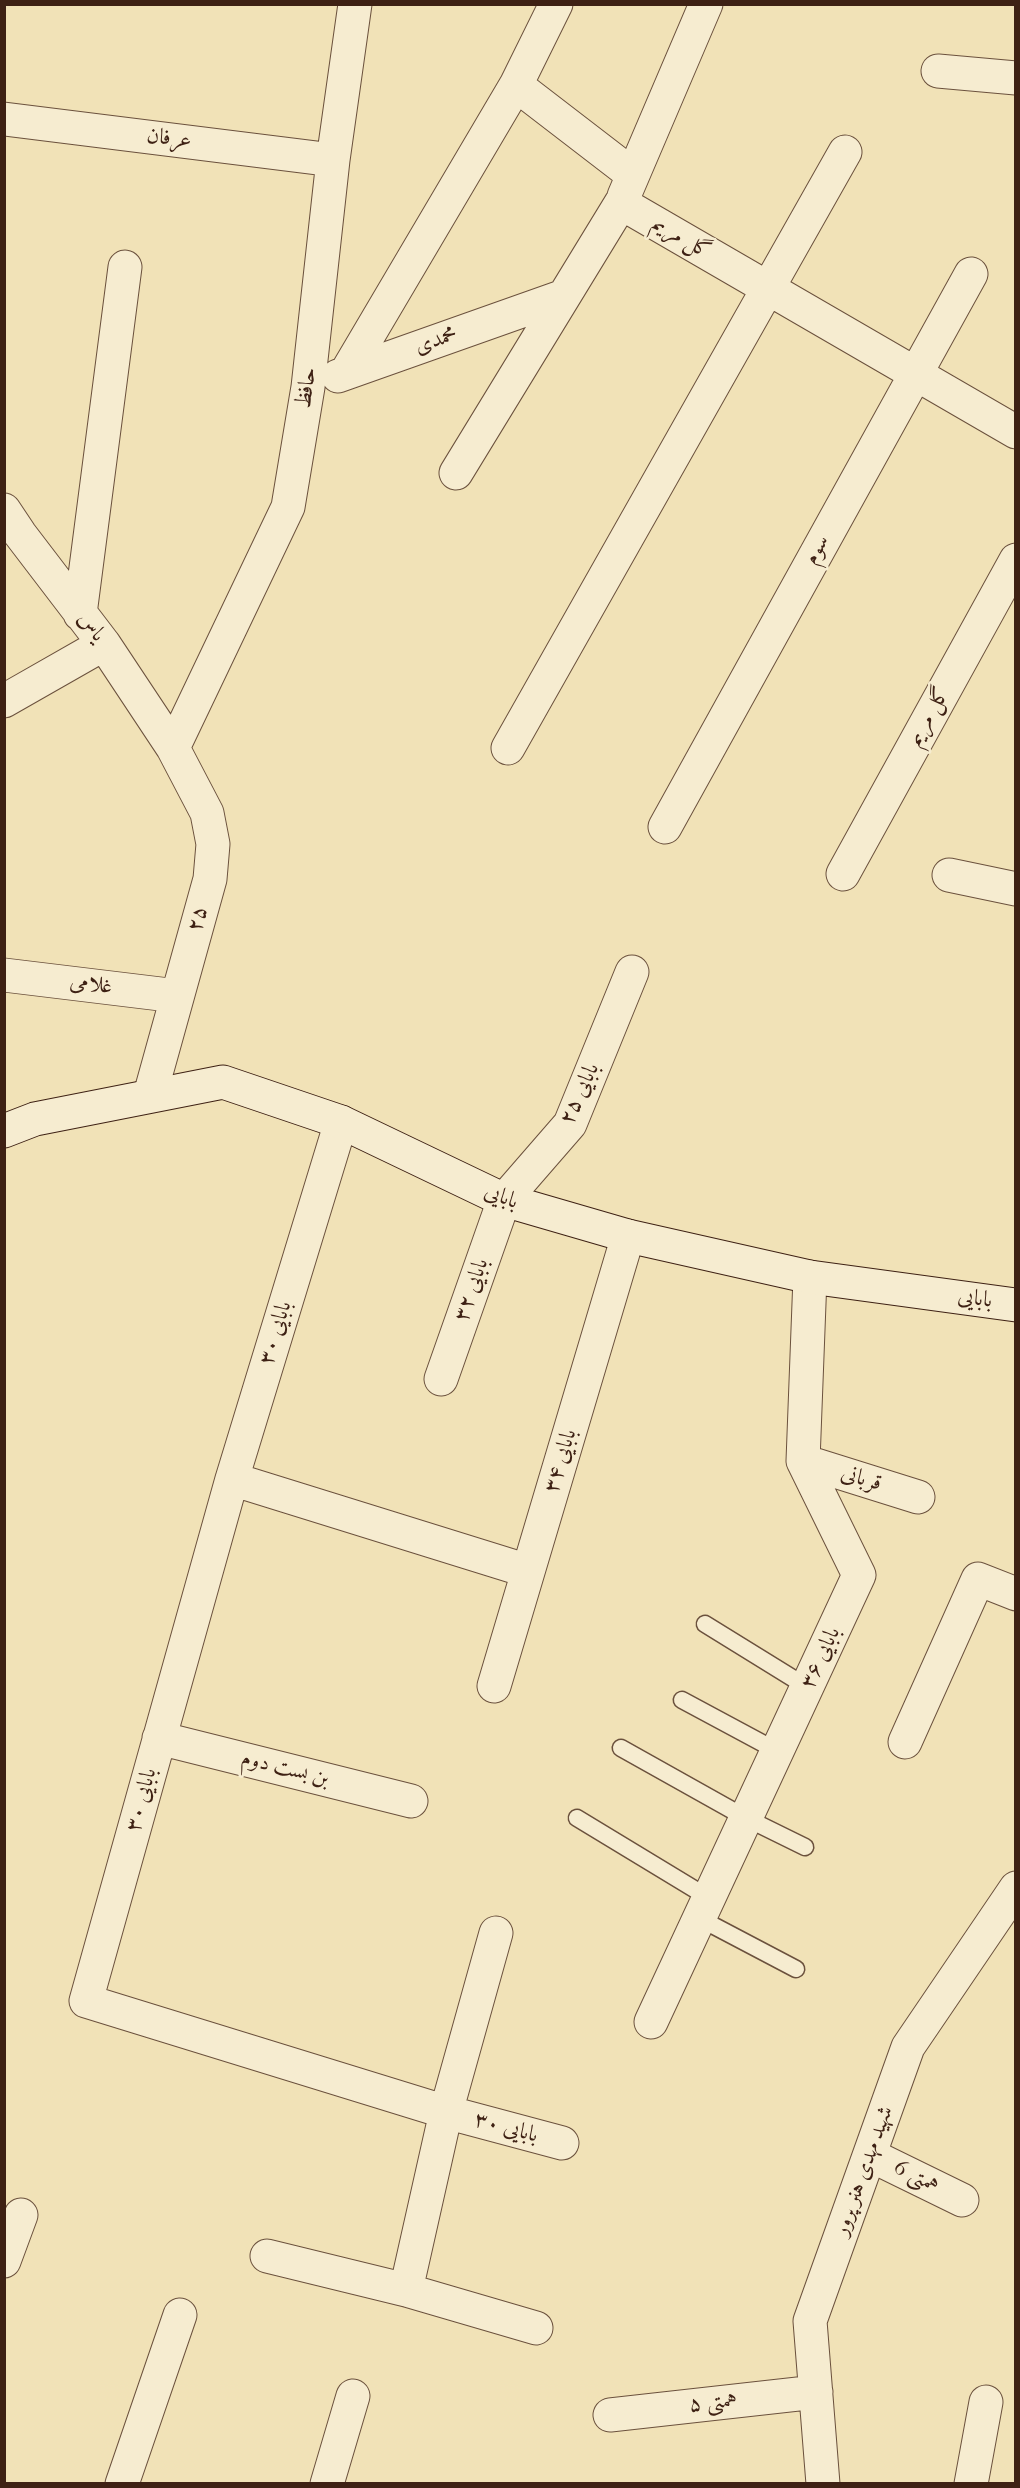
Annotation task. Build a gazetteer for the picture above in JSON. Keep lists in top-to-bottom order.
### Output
{
  "streets": {
    "street": [
      "عرفان",
      "گل مریم",
      "محمدی",
      "حافظ",
      "سوم",
      "یاس",
      "۲۵",
      "غلامی",
      "بابایی ۲۵",
      "بابایی",
      "بابایی ۳۲",
      "بابایی ۳۰",
      "بابایی ۳۴",
      "قربانی",
      "بابایی ۳۶",
      "بن بست دوم",
      "شهید مهدی هنر پرور",
      "همتی 6",
      "همتی ۵"
    ]
  },
  "crossings": [
    ["عرفان", "حافظ"],
    ["گل مریم", "سوم"],
    ["محمدی", "حافظ"],
    ["حافظ", "یاس"],
    ["حافظ", "۲۵"],
    ["یاس", "۲۵"],
    ["۲۵", "غلامی"],
    ["۲۵", "بابایی"],
    ["بابایی ۲۵", "بابایی"],
    ["بابایی ۲۵", "بابایی ۳۲"],
    ["بابایی", "بابایی ۳۲"],
    ["بابایی", "بابایی ۳۰"],
    ["بابایی", "بابایی ۳۴"],
    ["بابایی", "بابایی ۳۶"],
    ["بابایی ۳۰", "بن بست دوم"],
    ["قربانی", "بابایی ۳۶"],
    ["شهید مهدی هنر پرور", "همتی 6"],
    ["شهید مهدی هنر پرور", "همتی ۵"]
  ]
}
